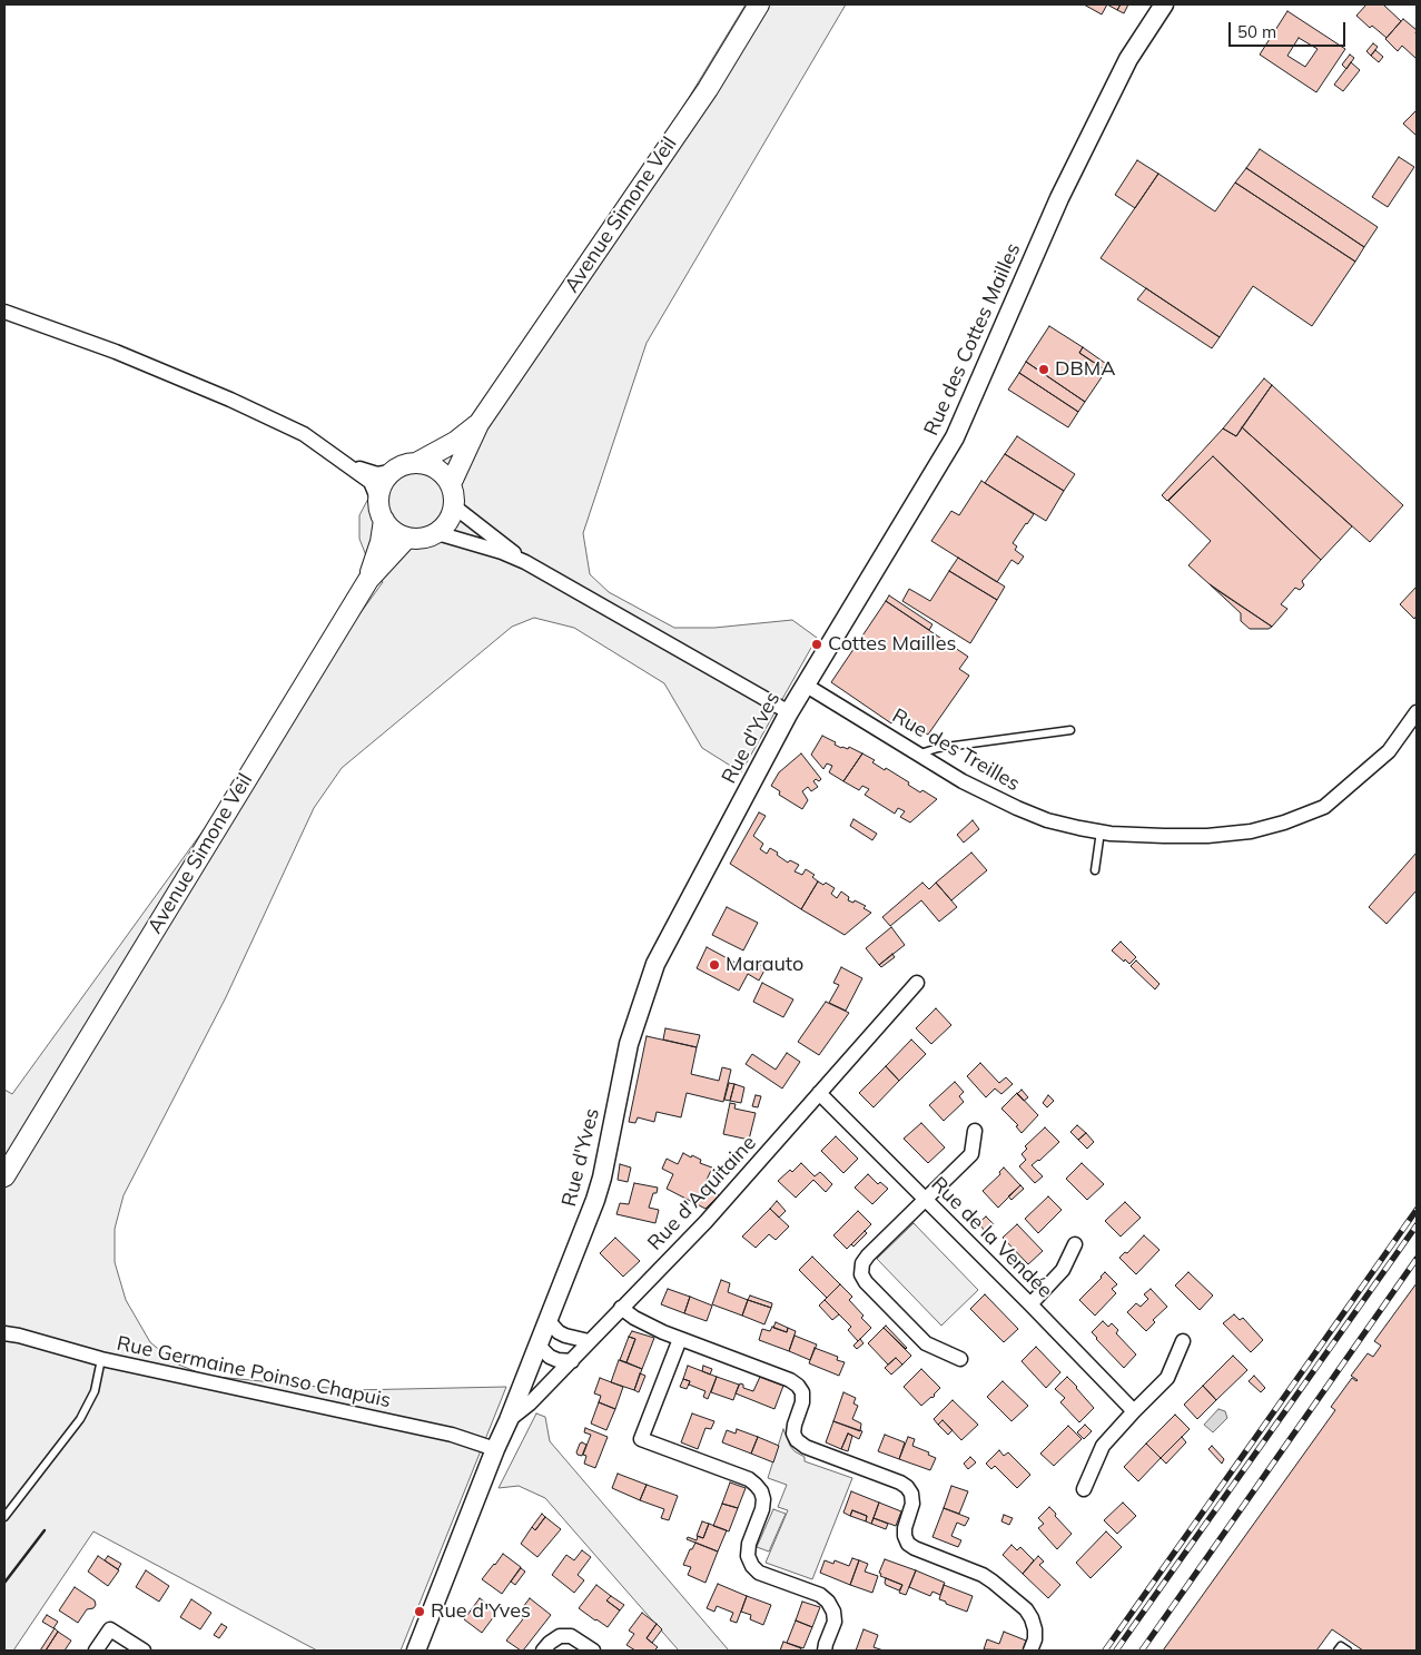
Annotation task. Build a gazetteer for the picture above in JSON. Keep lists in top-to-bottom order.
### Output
{
  "streets": {
    "main road": ["Avenue Simone Veil"],
    "street": [
      "Rue des Cottes Mailles",
      "Rue d'Yves",
      "Rue des Treilles",
      "Rue d'Aquitaine",
      "Rue de la Vendée",
      "Rue Germaine Poinso Chapuis"
    ]
  },
  "crossings": [
    ["Rue des Cottes Mailles", "Rue d'Yves"],
    ["Rue des Cottes Mailles", "Rue des Treilles"],
    ["Rue d'Yves", "Rue des Treilles"],
    ["Rue d'Yves", "Rue d'Aquitaine"],
    ["Rue d'Yves", "Rue Germaine Poinso Chapuis"],
    ["Rue d'Aquitaine", "Rue de la Vendée"]
  ],
  "places": [
    "DBMA",
    "Cottes Mailles",
    "Marauto",
    "Rue d'Yves"
  ],
  "scale_bar": "50 m"
}
